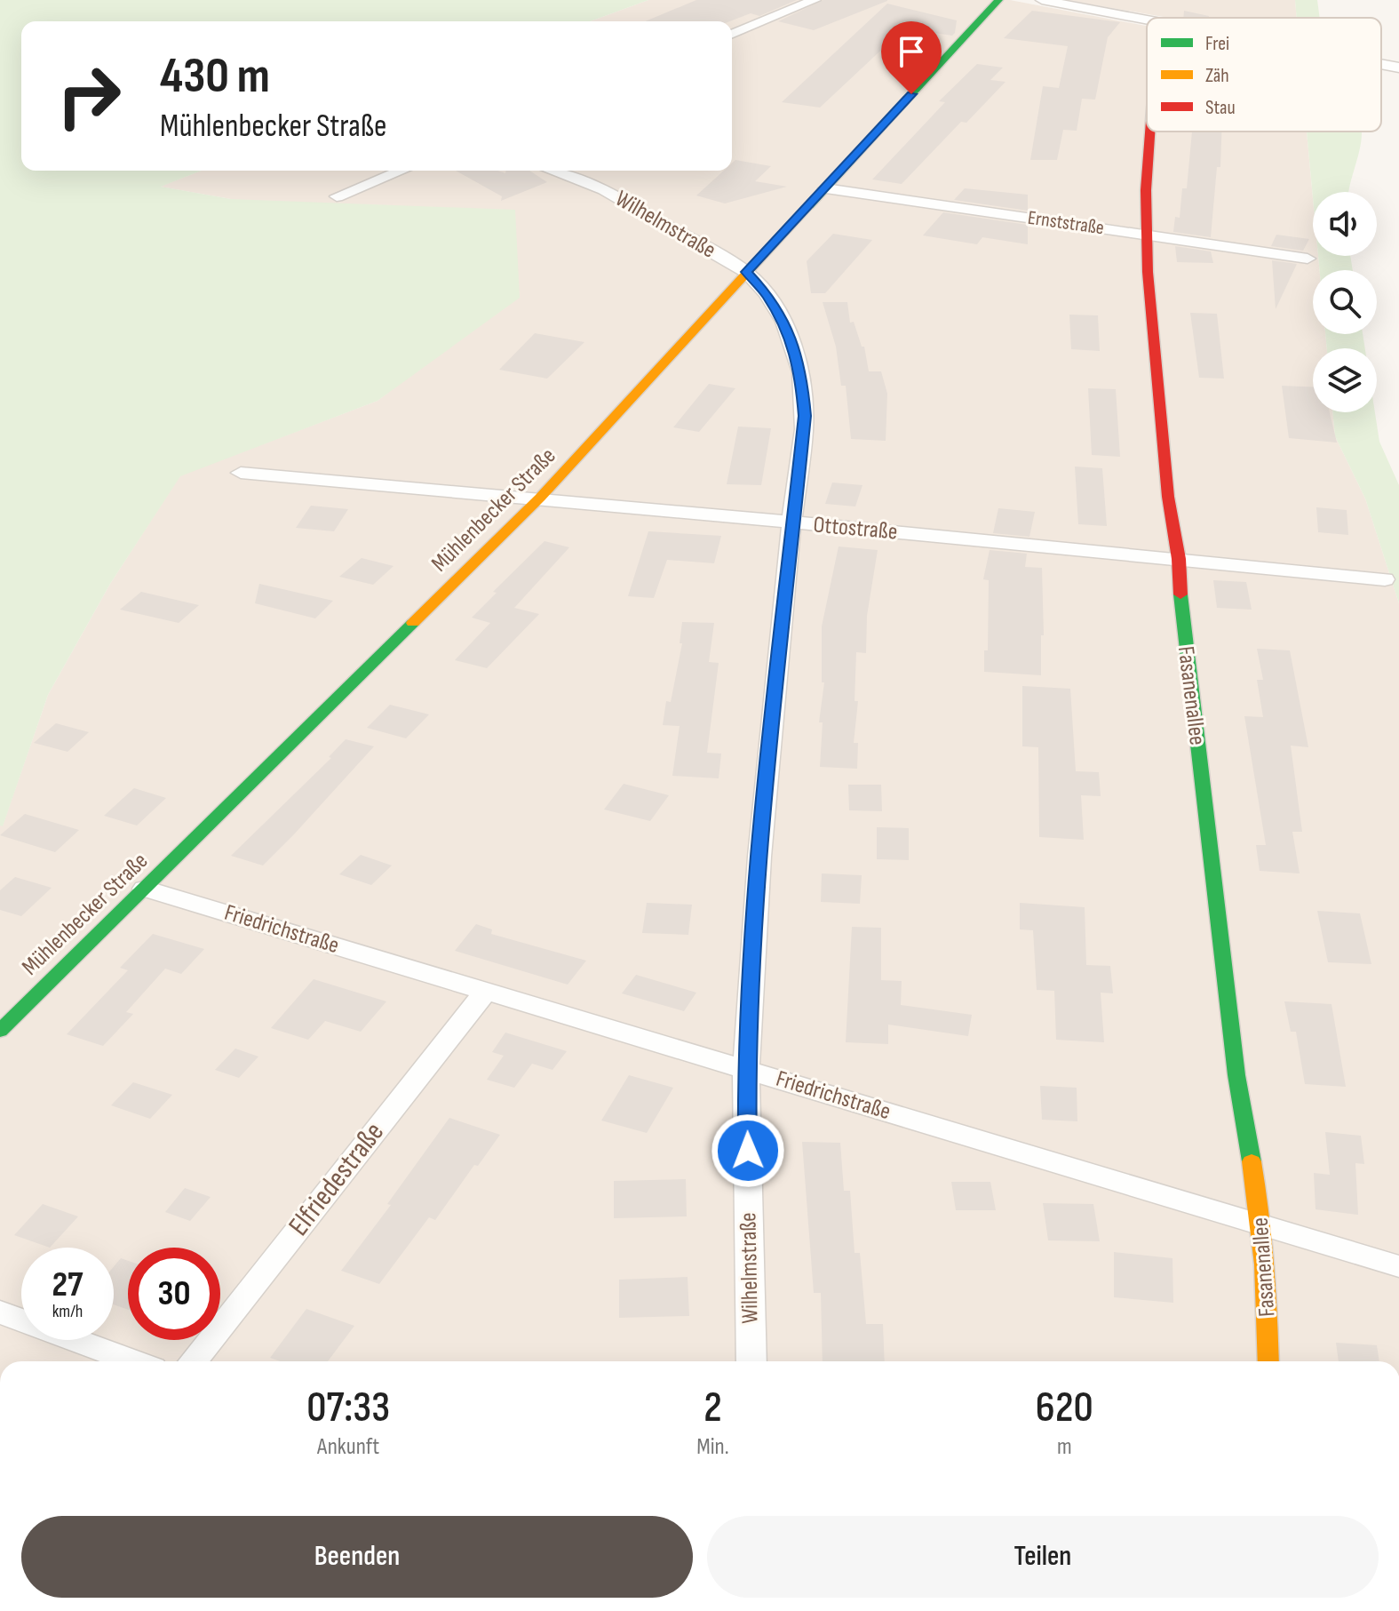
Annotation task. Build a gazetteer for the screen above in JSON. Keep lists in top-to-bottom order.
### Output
{
  "streets": {
    "street": [
      "Ernststraße",
      "Wilhelmstraße",
      "Mühlenbecker Straße",
      "Ottostraße",
      "Fasanenallee",
      "Friedrichstraße",
      "Elfriedestraße"
    ]
  },
  "crossings": [
    ["Ernststraße", "Mühlenbecker Straße"],
    ["Ernststraße", "Fasanenallee"],
    ["Wilhelmstraße", "Mühlenbecker Straße"],
    ["Wilhelmstraße", "Ottostraße"],
    ["Wilhelmstraße", "Friedrichstraße"],
    ["Mühlenbecker Straße", "Ottostraße"],
    ["Mühlenbecker Straße", "Friedrichstraße"],
    ["Ottostraße", "Fasanenallee"],
    ["Fasanenallee", "Friedrichstraße"],
    ["Friedrichstraße", "Elfriedestraße"]
  ],
  "legend": ["Frei", "Zäh", "Stau"],
  "page": {
    "turn": ["430 m", "Mühlenbecker Straße"],
    "speed": "27 km/h",
    "limit": "30",
    "eta": [
      "07:33",
      "Ankunft",
      "2",
      "Min.",
      "620",
      "m"
    ],
    "buttons": ["Beenden", "Teilen"]
  }
}
